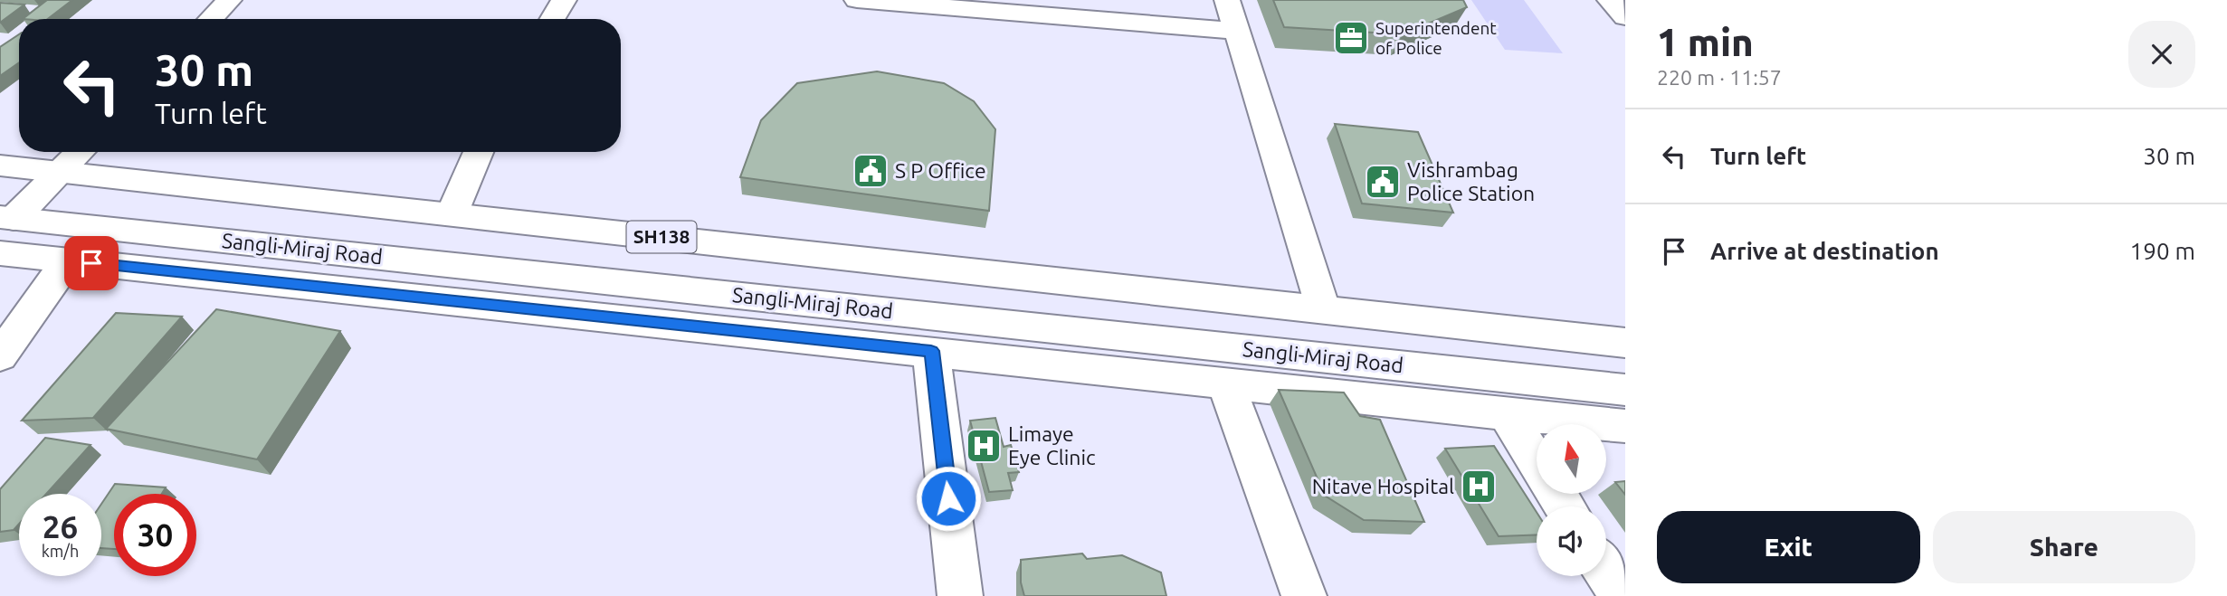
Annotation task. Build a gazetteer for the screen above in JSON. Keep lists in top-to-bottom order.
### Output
{
  "streets": {
    "main road": ["SH138", "Sangli-Miraj Road"]
  },
  "places": {
    "office": ["Superintendent of Police"],
    "public building": ["S P Office", "Vishrambag Police Station"],
    "hospital": ["Limaye Eye Clinic", "Nitave Hospital"]
  },
  "north": "top",
  "page": {
    "heading": ["1 min", "220 m · 11:57"],
    "turn": ["30 m", "Turn left"],
    "list": [
      {
        "name": "Turn left",
        "value": "30 m"
      },
      {
        "name": "Arrive at destination",
        "value": "190 m"
      }
    ],
    "speed": "26 km/h",
    "limit": "30",
    "buttons": ["Exit", "Share"]
  }
}
